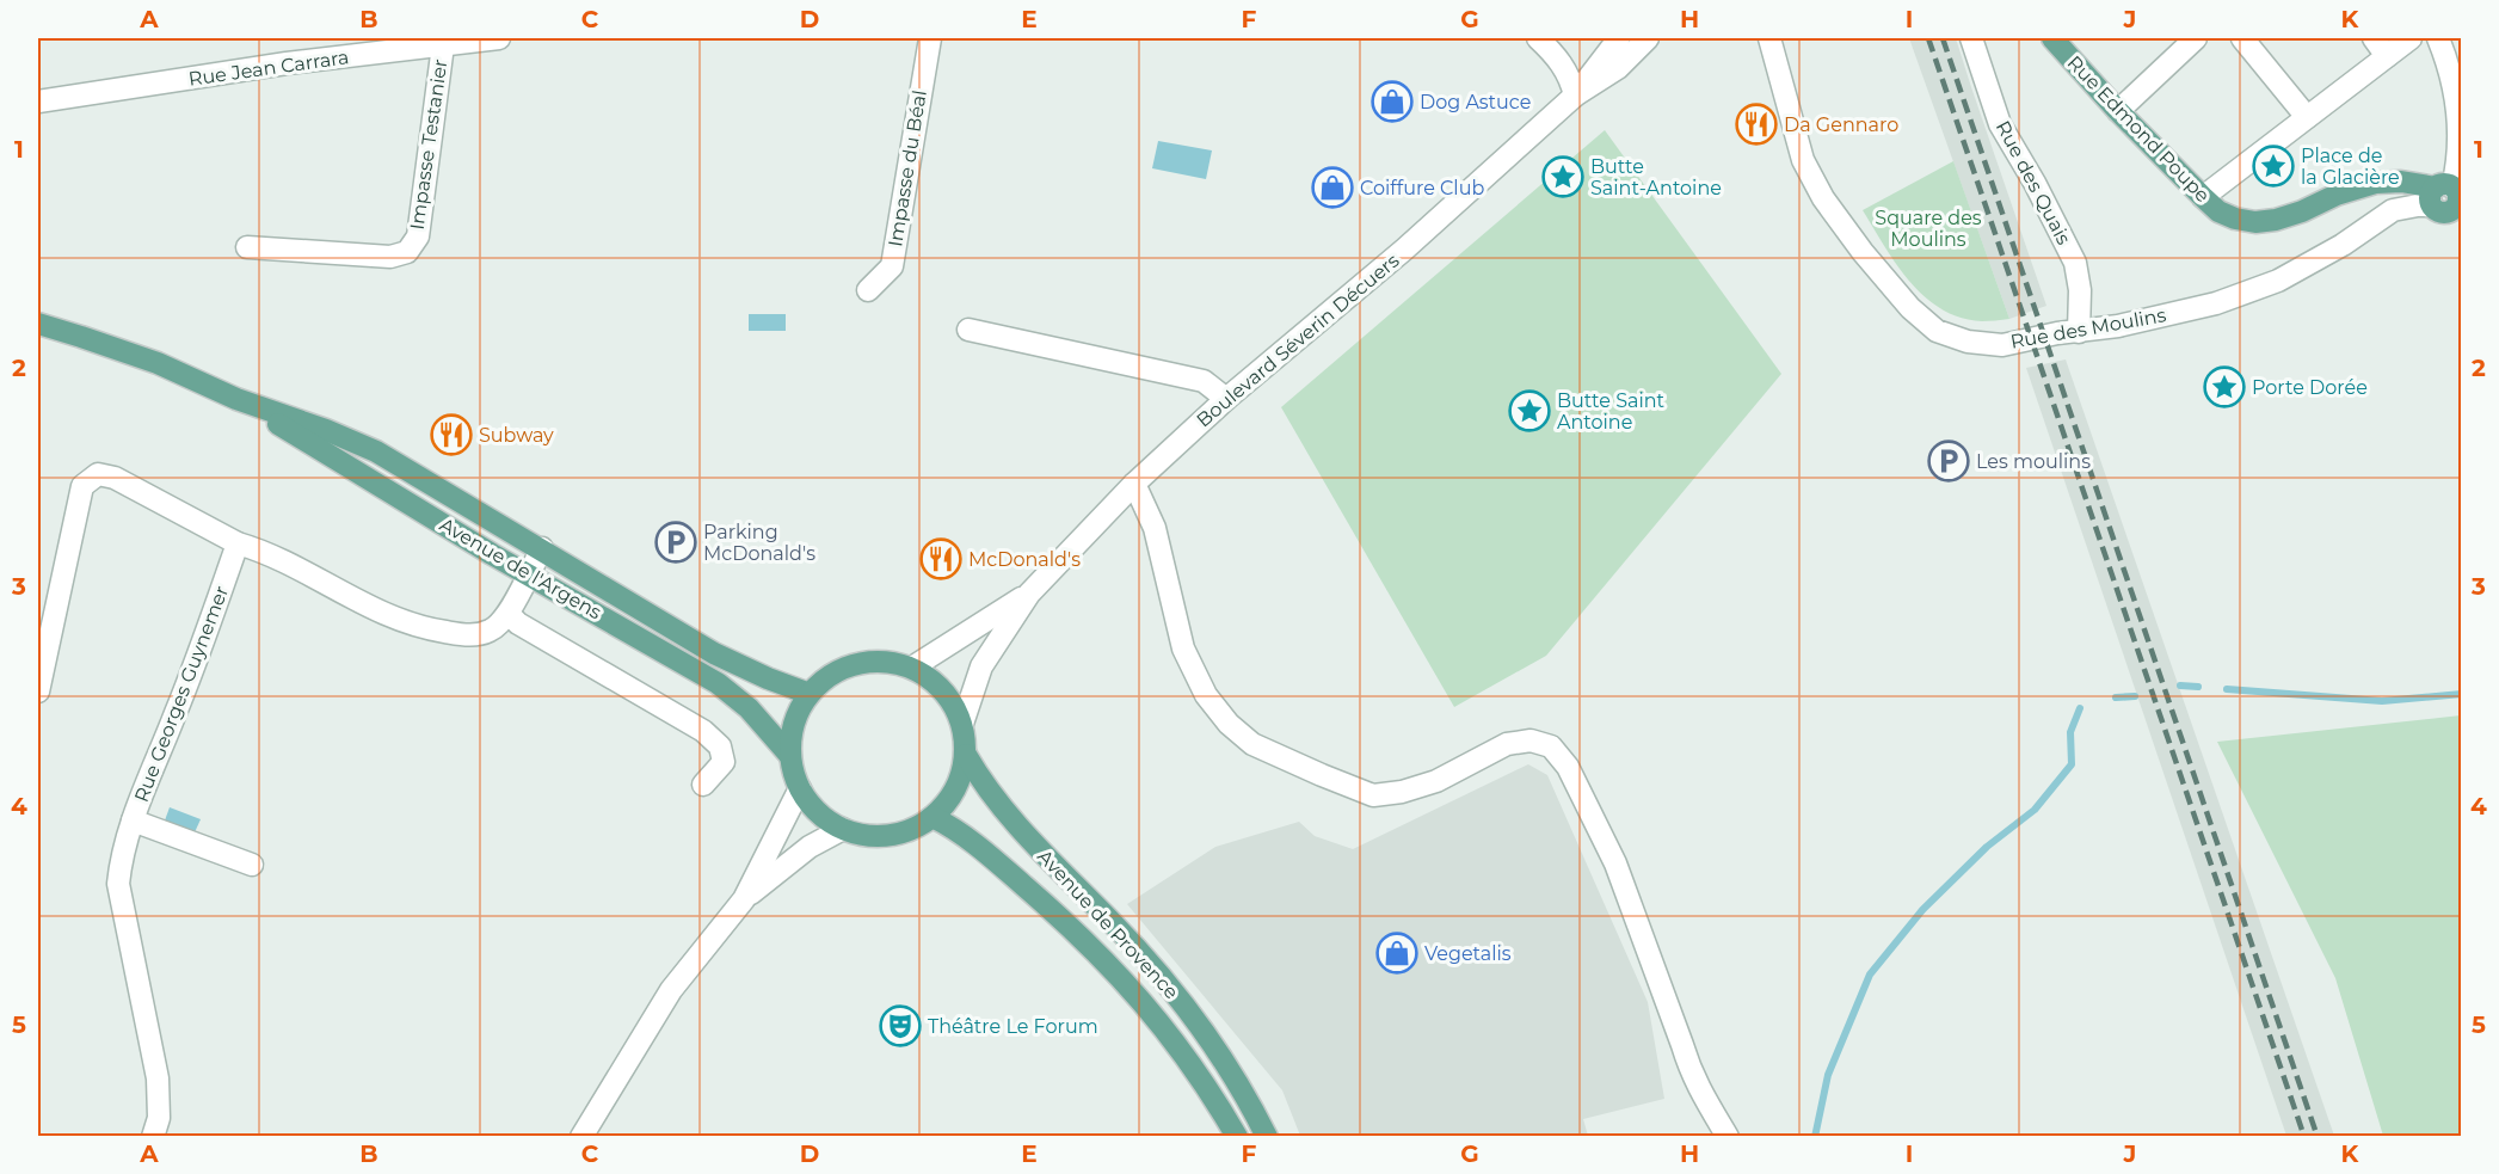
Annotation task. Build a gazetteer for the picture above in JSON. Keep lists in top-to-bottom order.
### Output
{
  "streets": {
    "main road": ["Rue Edmond Poupe", "Avenue de l'Argens", "Avenue de Provence"],
    "street": [
      "Rue Jean Carrara",
      "Impasse Testanier",
      "Impasse du Béal",
      "Rue des Quais",
      "Rue des Moulins",
      "Boulevard Séverin Décuers",
      "Rue Georges Guynemer"
    ]
  },
  "crossings": [
    ["Rue Jean Carrara", "Impasse Testanier"],
    ["Rue Edmond Poupe", "Rue des Moulins"],
    ["Rue des Quais", "Rue des Moulins"],
    ["Boulevard Séverin Décuers", "Avenue de l'Argens"],
    ["Boulevard Séverin Décuers", "Avenue de Provence"],
    ["Avenue de l'Argens", "Avenue de Provence"]
  ],
  "parks": ["Square des Moulins"],
  "places": {
    "shop": ["Dog Astuce", "Coiffure Club", "Vegetalis"],
    "restaurant": ["Da Gennaro", "Subway", "McDonald's"],
    "place": [
      "Place de la Glacière",
      "Butte Saint-Antoine",
      "Porte Dorée",
      "Butte Saint Antoine"
    ],
    "parking": ["Les moulins", "Parking McDonald's"],
    "theatre": ["Théâtre Le Forum"]
  },
  "grid": {
    "columns": [
      "A",
      "B",
      "C",
      "D",
      "E",
      "F",
      "G",
      "H",
      "I",
      "J",
      "K"
    ],
    "rows": [
      "1",
      "2",
      "3",
      "4",
      "5"
    ]
  }
}
